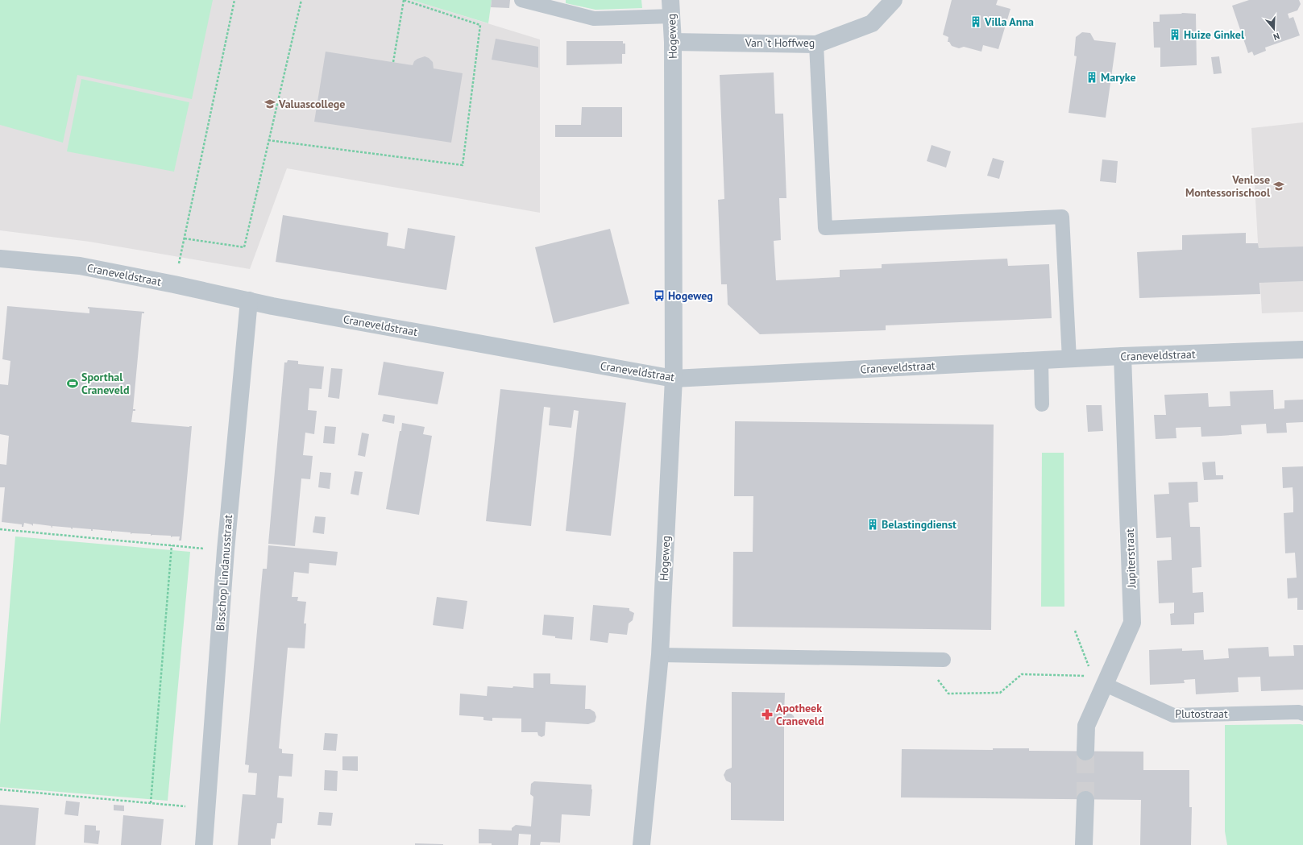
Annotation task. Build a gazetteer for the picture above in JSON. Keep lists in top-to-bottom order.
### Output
{
  "streets": {
    "street": [
      "Hogeweg",
      "Van 't Hoffweg",
      "Craneveldstraat",
      "Jupiterstraat",
      "Bisschop Lindanusstraat"
    ],
    "lane": ["Plutostraat"]
  },
  "crossings": [
    ["Hogeweg", "Van 't Hoffweg"],
    ["Hogeweg", "Craneveldstraat"],
    ["Craneveldstraat", "Jupiterstraat"],
    ["Craneveldstraat", "Bisschop Lindanusstraat"],
    ["Jupiterstraat", "Plutostraat"]
  ],
  "places": {
    "building": [
      "Villa Anna",
      "Huize Ginkel",
      "Maryke",
      "Belastingdienst"
    ],
    "school or university": ["Valuascollege", "Venlose Montessorischool"],
    "bus stop": ["Hogeweg"],
    "sports": ["Sporthal Craneveld"],
    "pharmacy": ["Apotheek Craneveld"]
  },
  "north": "bottom"
}
